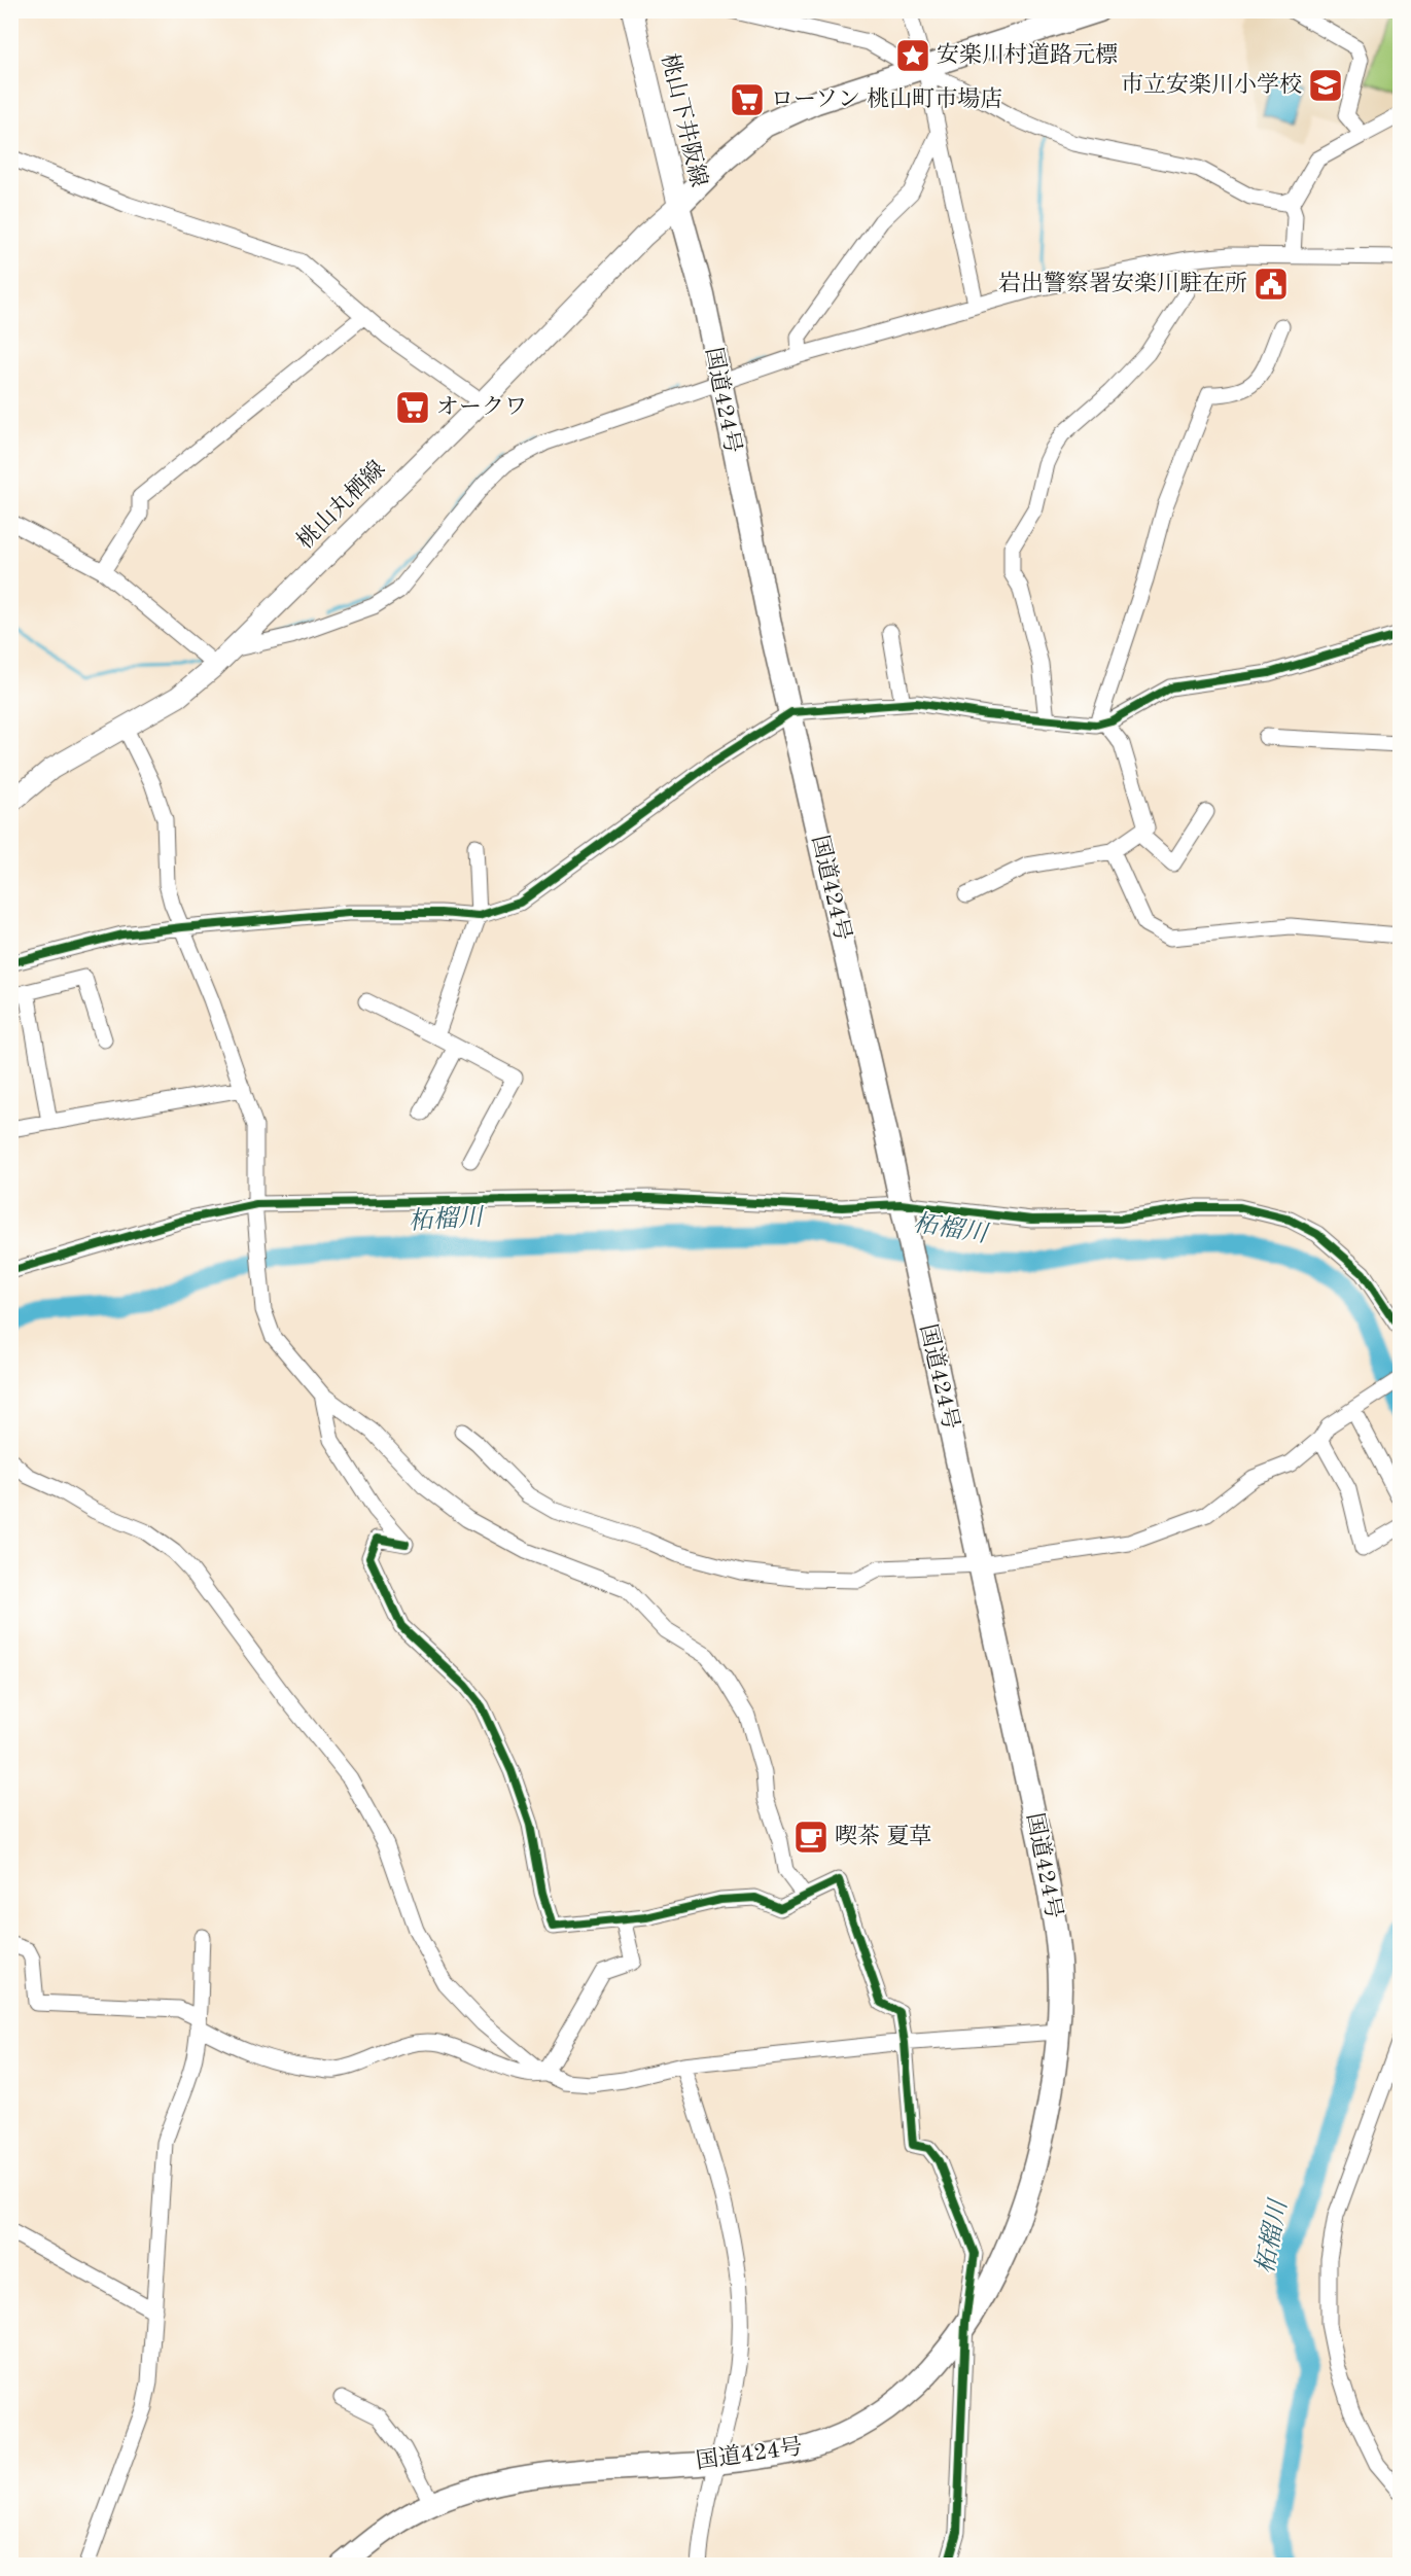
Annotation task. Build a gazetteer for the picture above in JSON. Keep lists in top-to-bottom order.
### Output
{
  "streets": {
    "highway": ["国道424号"],
    "main road": ["桃山下井阪線", "桃山丸栖線"]
  },
  "crossings": [
    ["桃山下井阪線", "国道424号"],
    ["桃山下井阪線", "桃山丸栖線"],
    ["国道424号", "桃山丸栖線"]
  ],
  "water": ["柘榴川"],
  "places": {
    "place": ["安楽川村道路元標"],
    "school or university": ["市立安楽川小学校"],
    "supermarket": ["ローソン 桃山町市場店", "オークワ"],
    "public building": ["岩出警察署安楽川駐在所"],
    "cafe": ["喫茶 夏草"]
  }
}
